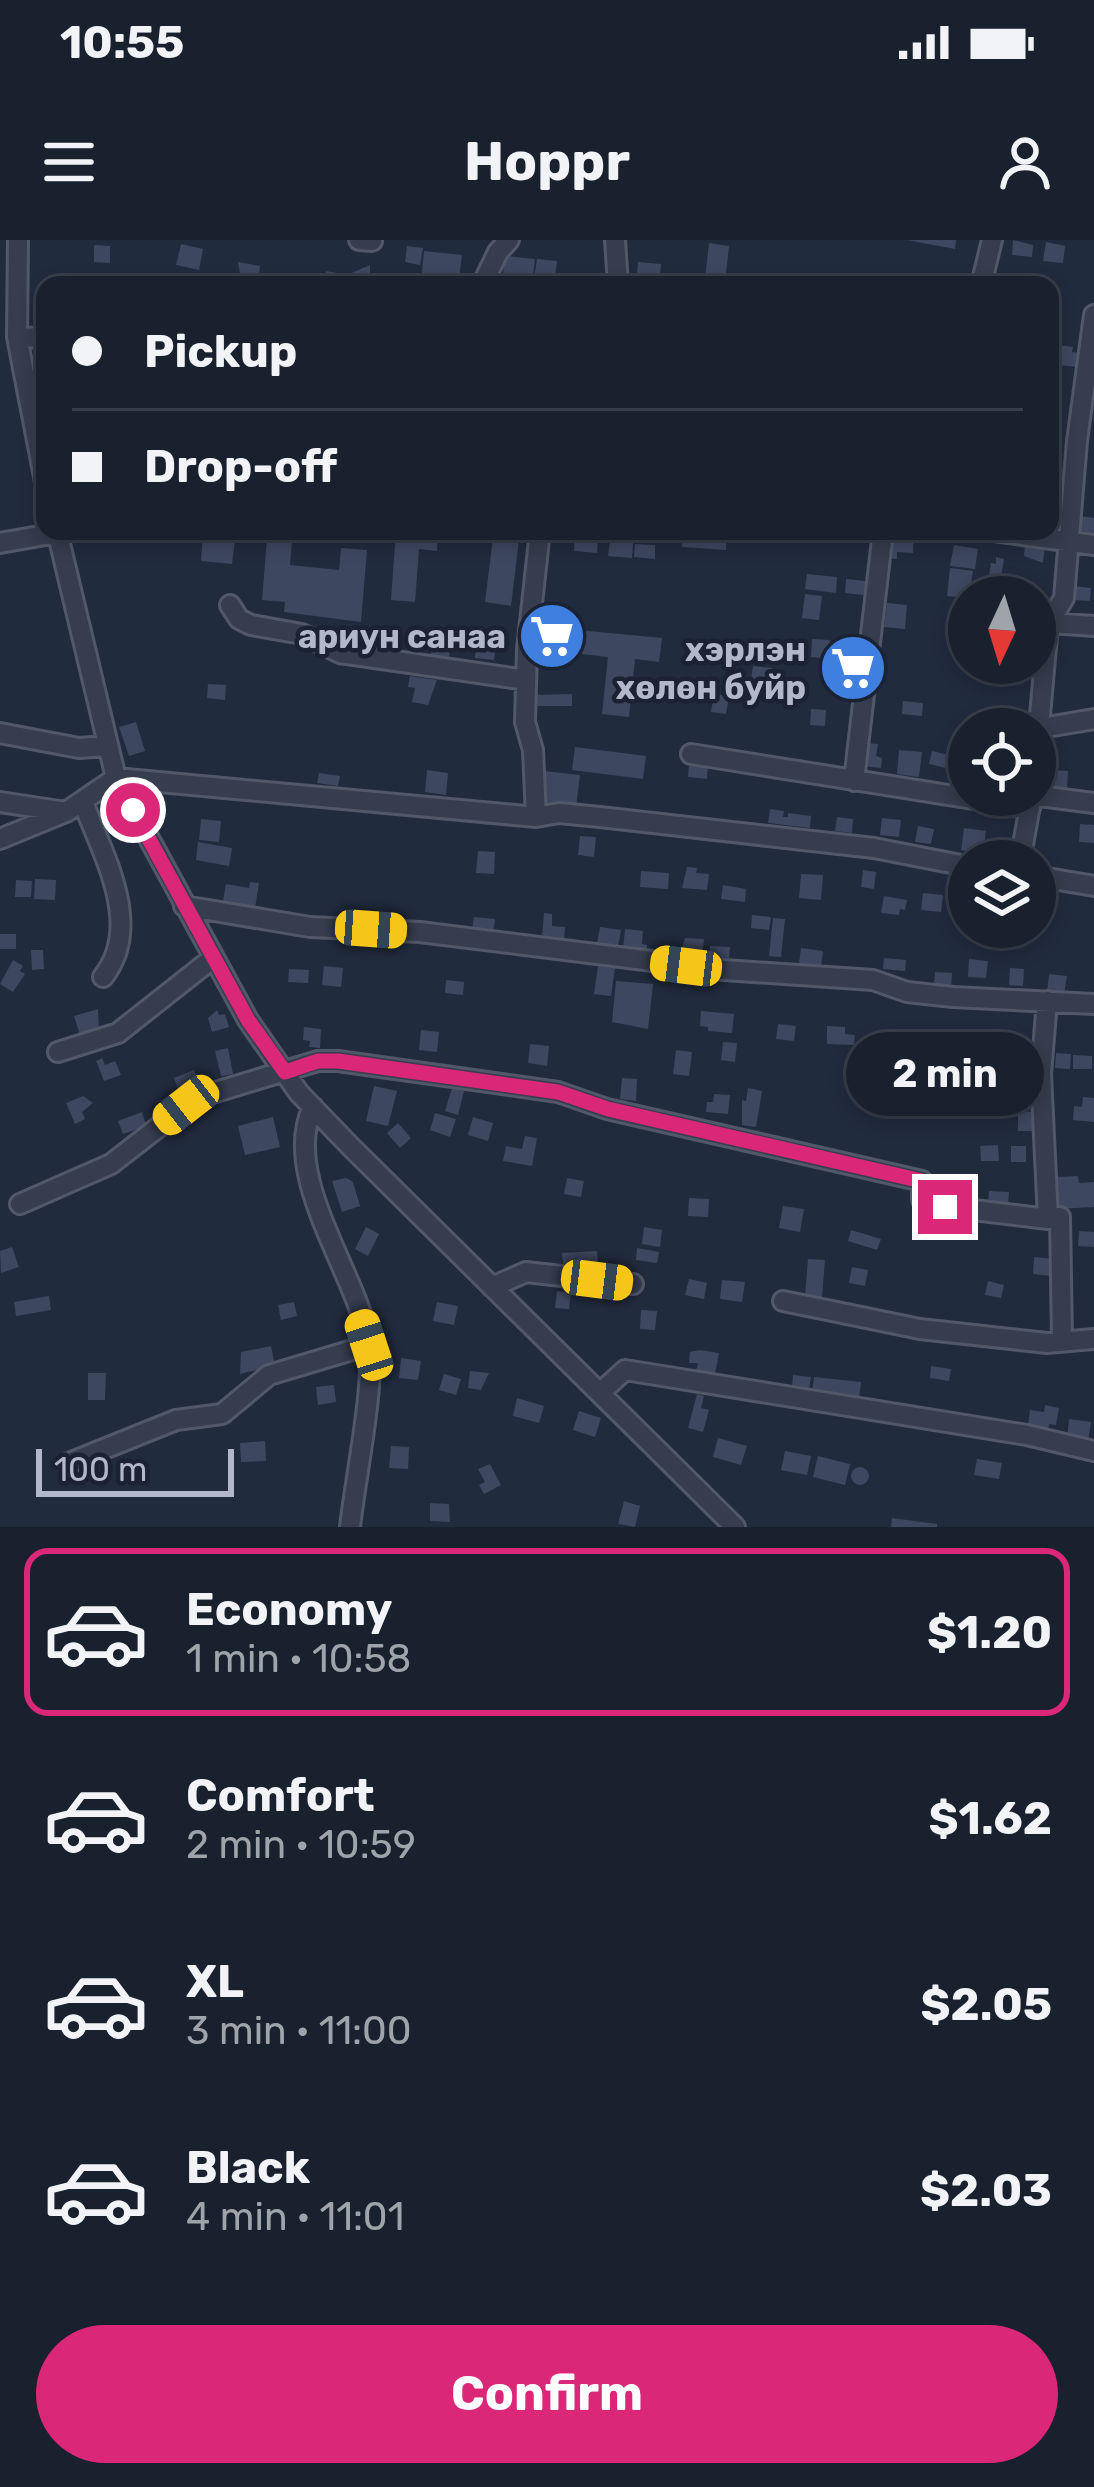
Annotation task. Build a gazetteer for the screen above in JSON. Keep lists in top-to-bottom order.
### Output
{
  "places": {
    "supermarket": ["ариун санаа", "хэрлэн хөлөн буйр"]
  },
  "scale_bar": "100 m",
  "north": "bottom",
  "page": {
    "status": "10:55",
    "header": "Hoppr",
    "banner": ["Pickup", "Drop-off"],
    "bubble": "2 min",
    "scale": "100 m",
    "list": [
      {
        "name": "Economy",
        "note": "1 min · 10:58",
        "value": "$1.20"
      },
      {
        "name": "Comfort",
        "note": "2 min · 10:59",
        "value": "$1.62"
      },
      {
        "name": "XL",
        "note": "3 min · 11:00",
        "value": "$2.05"
      },
      {
        "name": "Black",
        "note": "4 min · 11:01",
        "value": "$2.03"
      }
    ],
    "buttons": "Confirm"
  }
}
